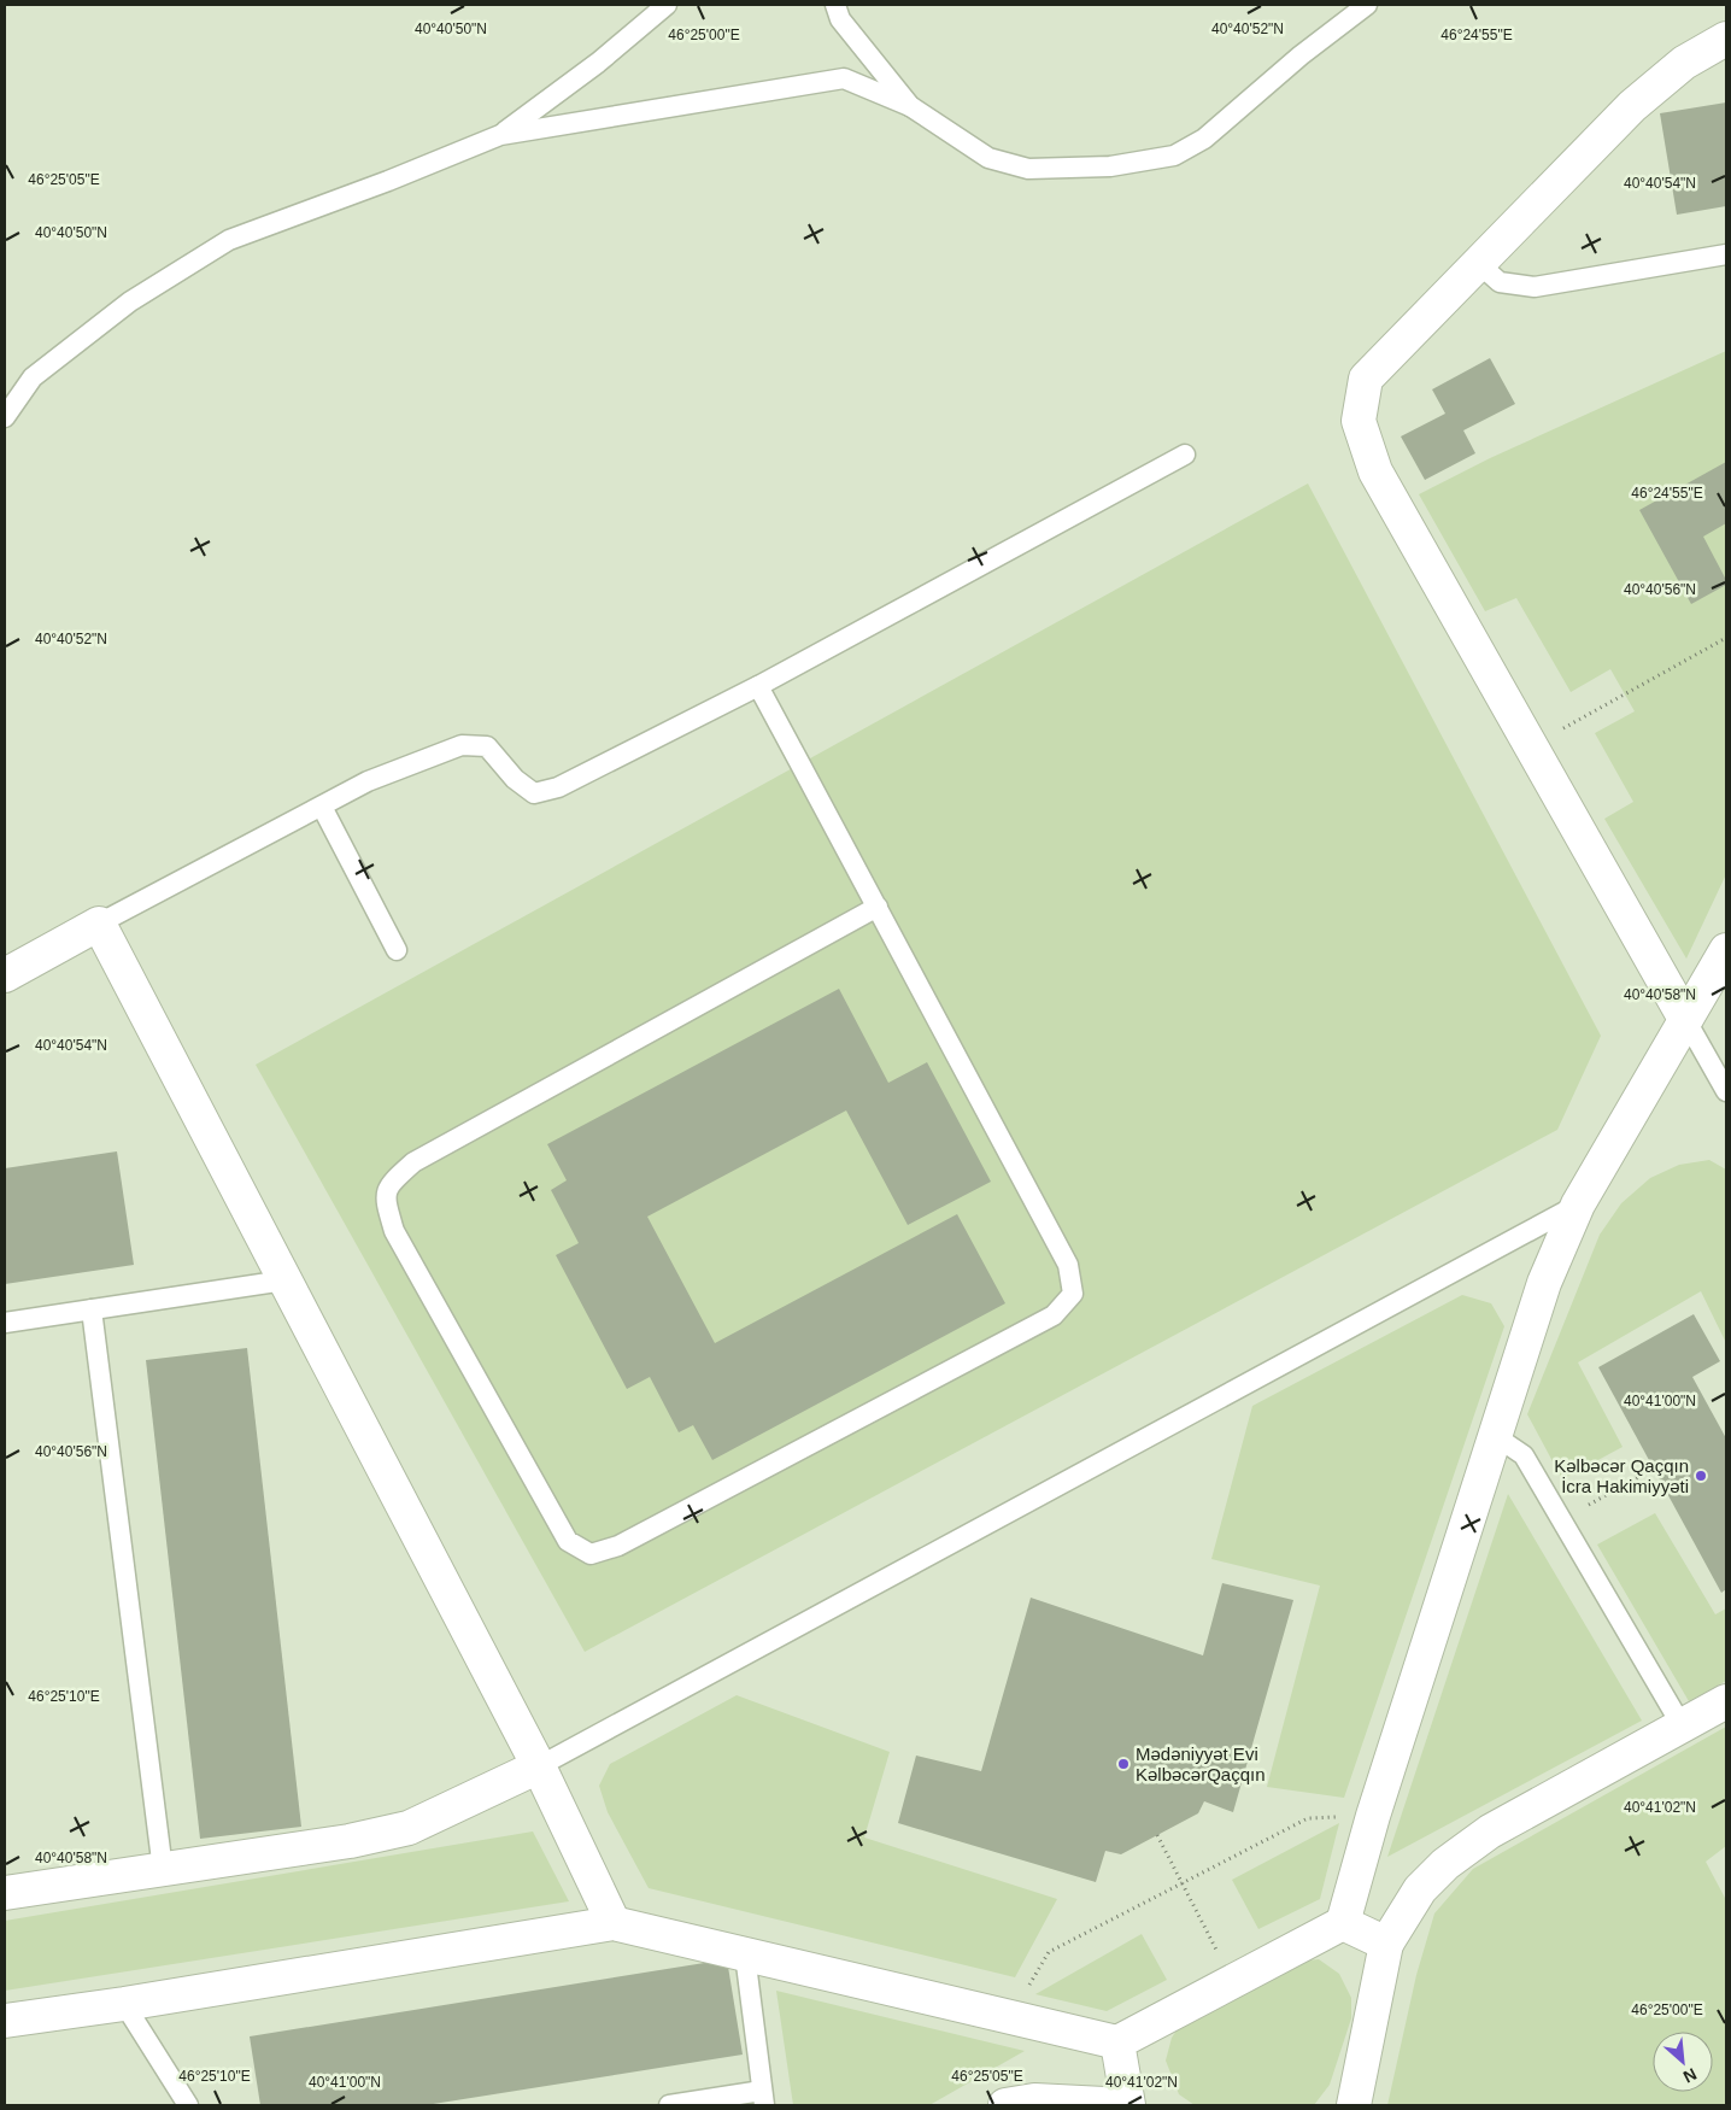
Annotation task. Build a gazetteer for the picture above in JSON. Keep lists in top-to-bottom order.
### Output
{
  "places": ["Kəlbəcər Qaçqın İcra Hakimiyyəti", "Mədəniyyət Evi KəlbəcərQaçqın"],
  "north": "bottom right",
  "coordinates": [
    "40°40'50\"N",
    "40°40'52\"N",
    "46°25'00\"E",
    "46°24'55\"E",
    "46°25'05\"E",
    "40°40'54\"N",
    "40°40'56\"N",
    "40°40'58\"N",
    "40°41'00\"N",
    "46°25'10\"E",
    "40°41'02\"N"
  ]
}
